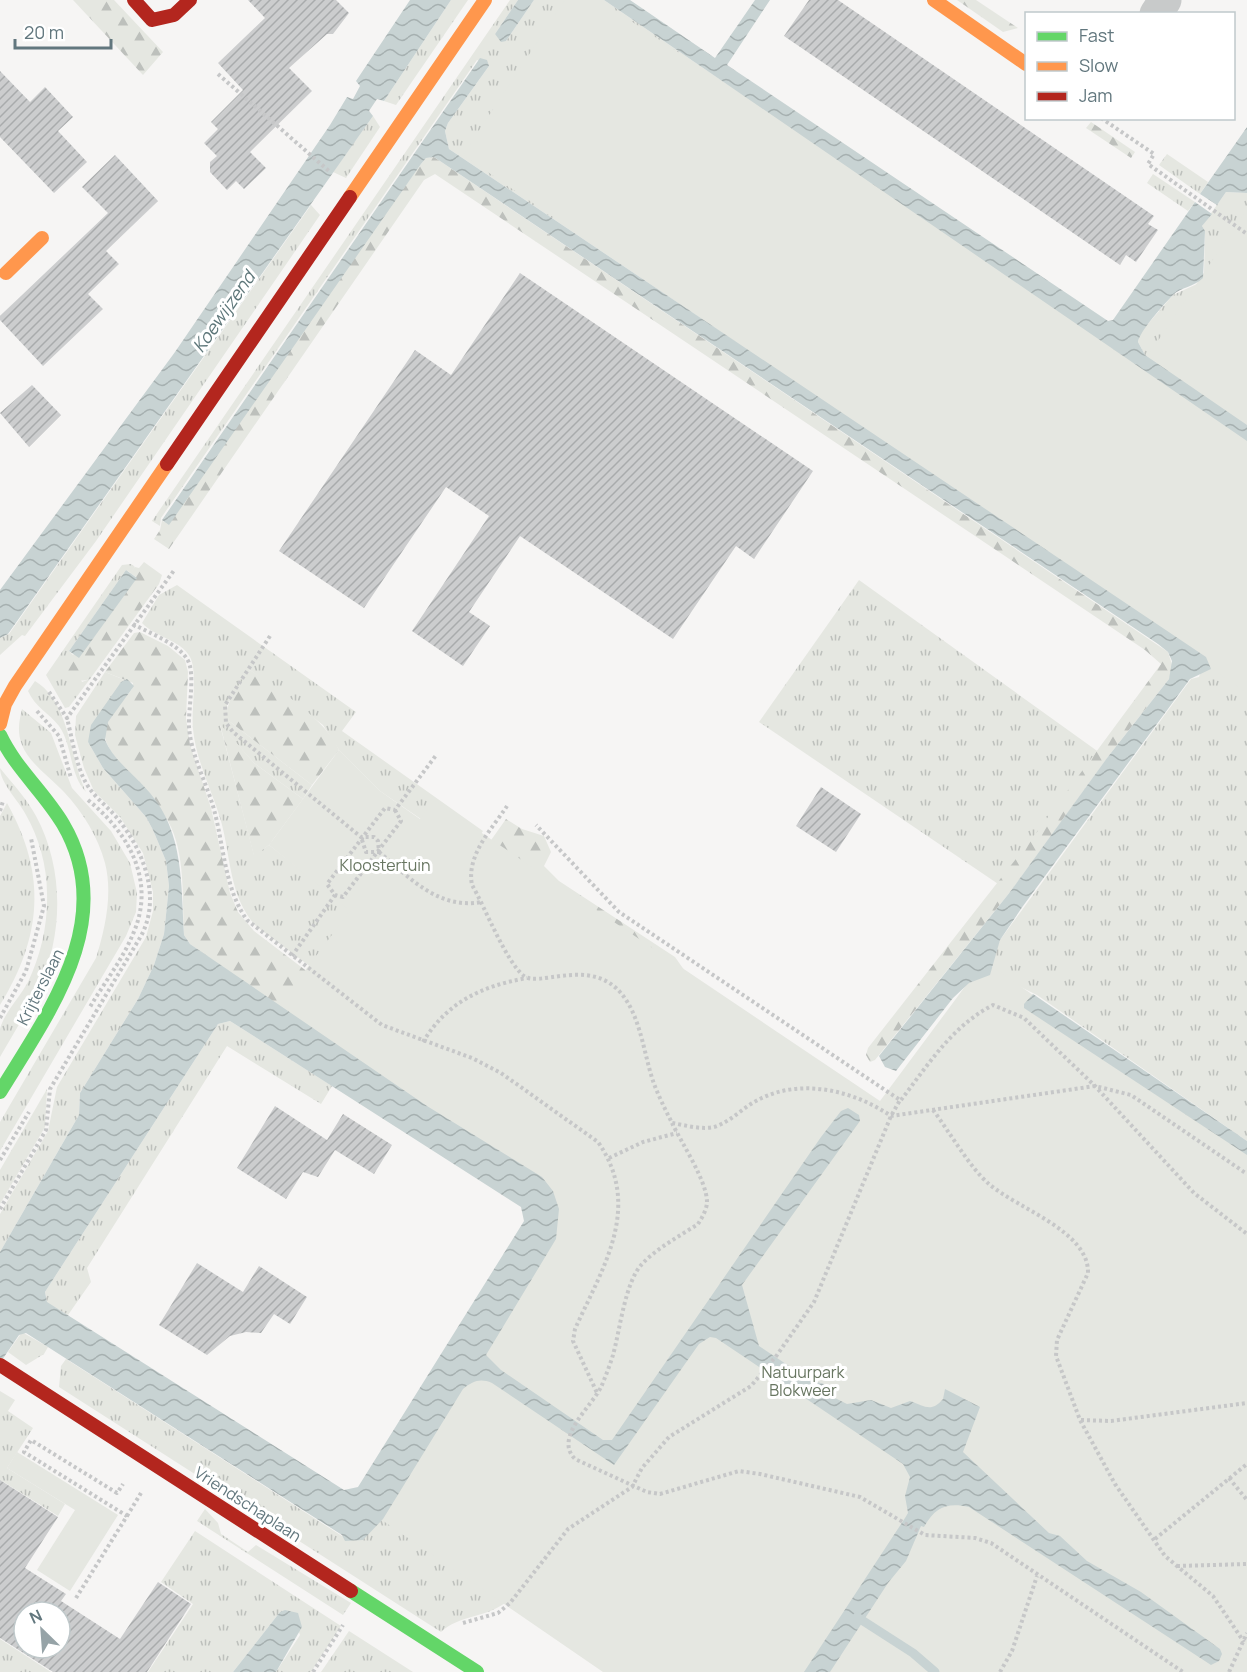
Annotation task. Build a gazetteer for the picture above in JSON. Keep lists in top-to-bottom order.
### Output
{
  "streets": {
    "street": ["Krijterslaan", "Vriendschaplaan"]
  },
  "water": ["Koewijzend"],
  "parks": ["Kloostertuin", "Natuurpark Blokweer"],
  "legend": ["Fast", "Slow", "Jam"],
  "scale_bar": "20 m",
  "north": "top left"
}
